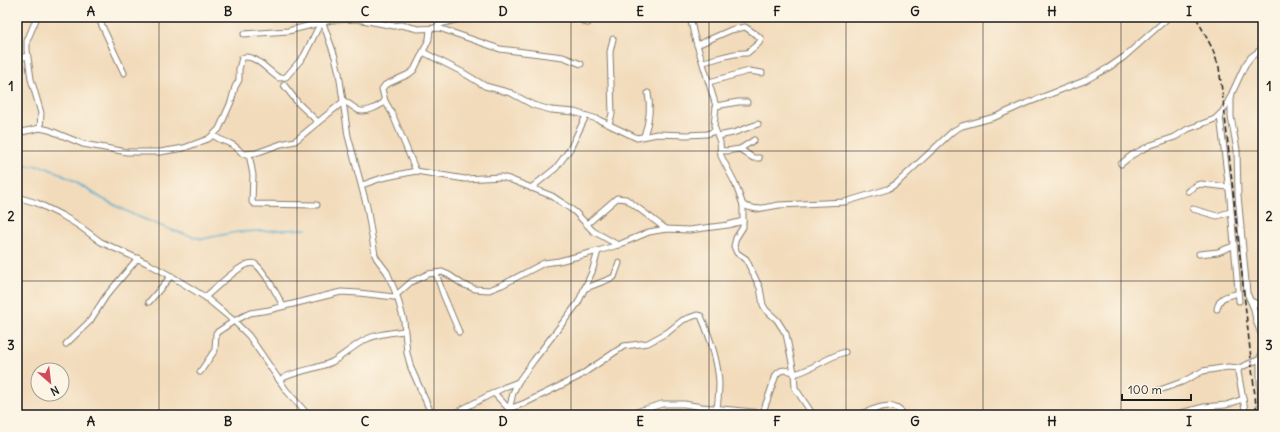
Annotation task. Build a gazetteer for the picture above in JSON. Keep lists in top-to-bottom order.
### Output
{
  "scale_bar": "100 m",
  "north": "bottom right",
  "grid": {
    "columns": [
      "A",
      "B",
      "C",
      "D",
      "E",
      "F",
      "G",
      "H",
      "I"
    ],
    "rows": ["1", "2", "3"]
  }
}
